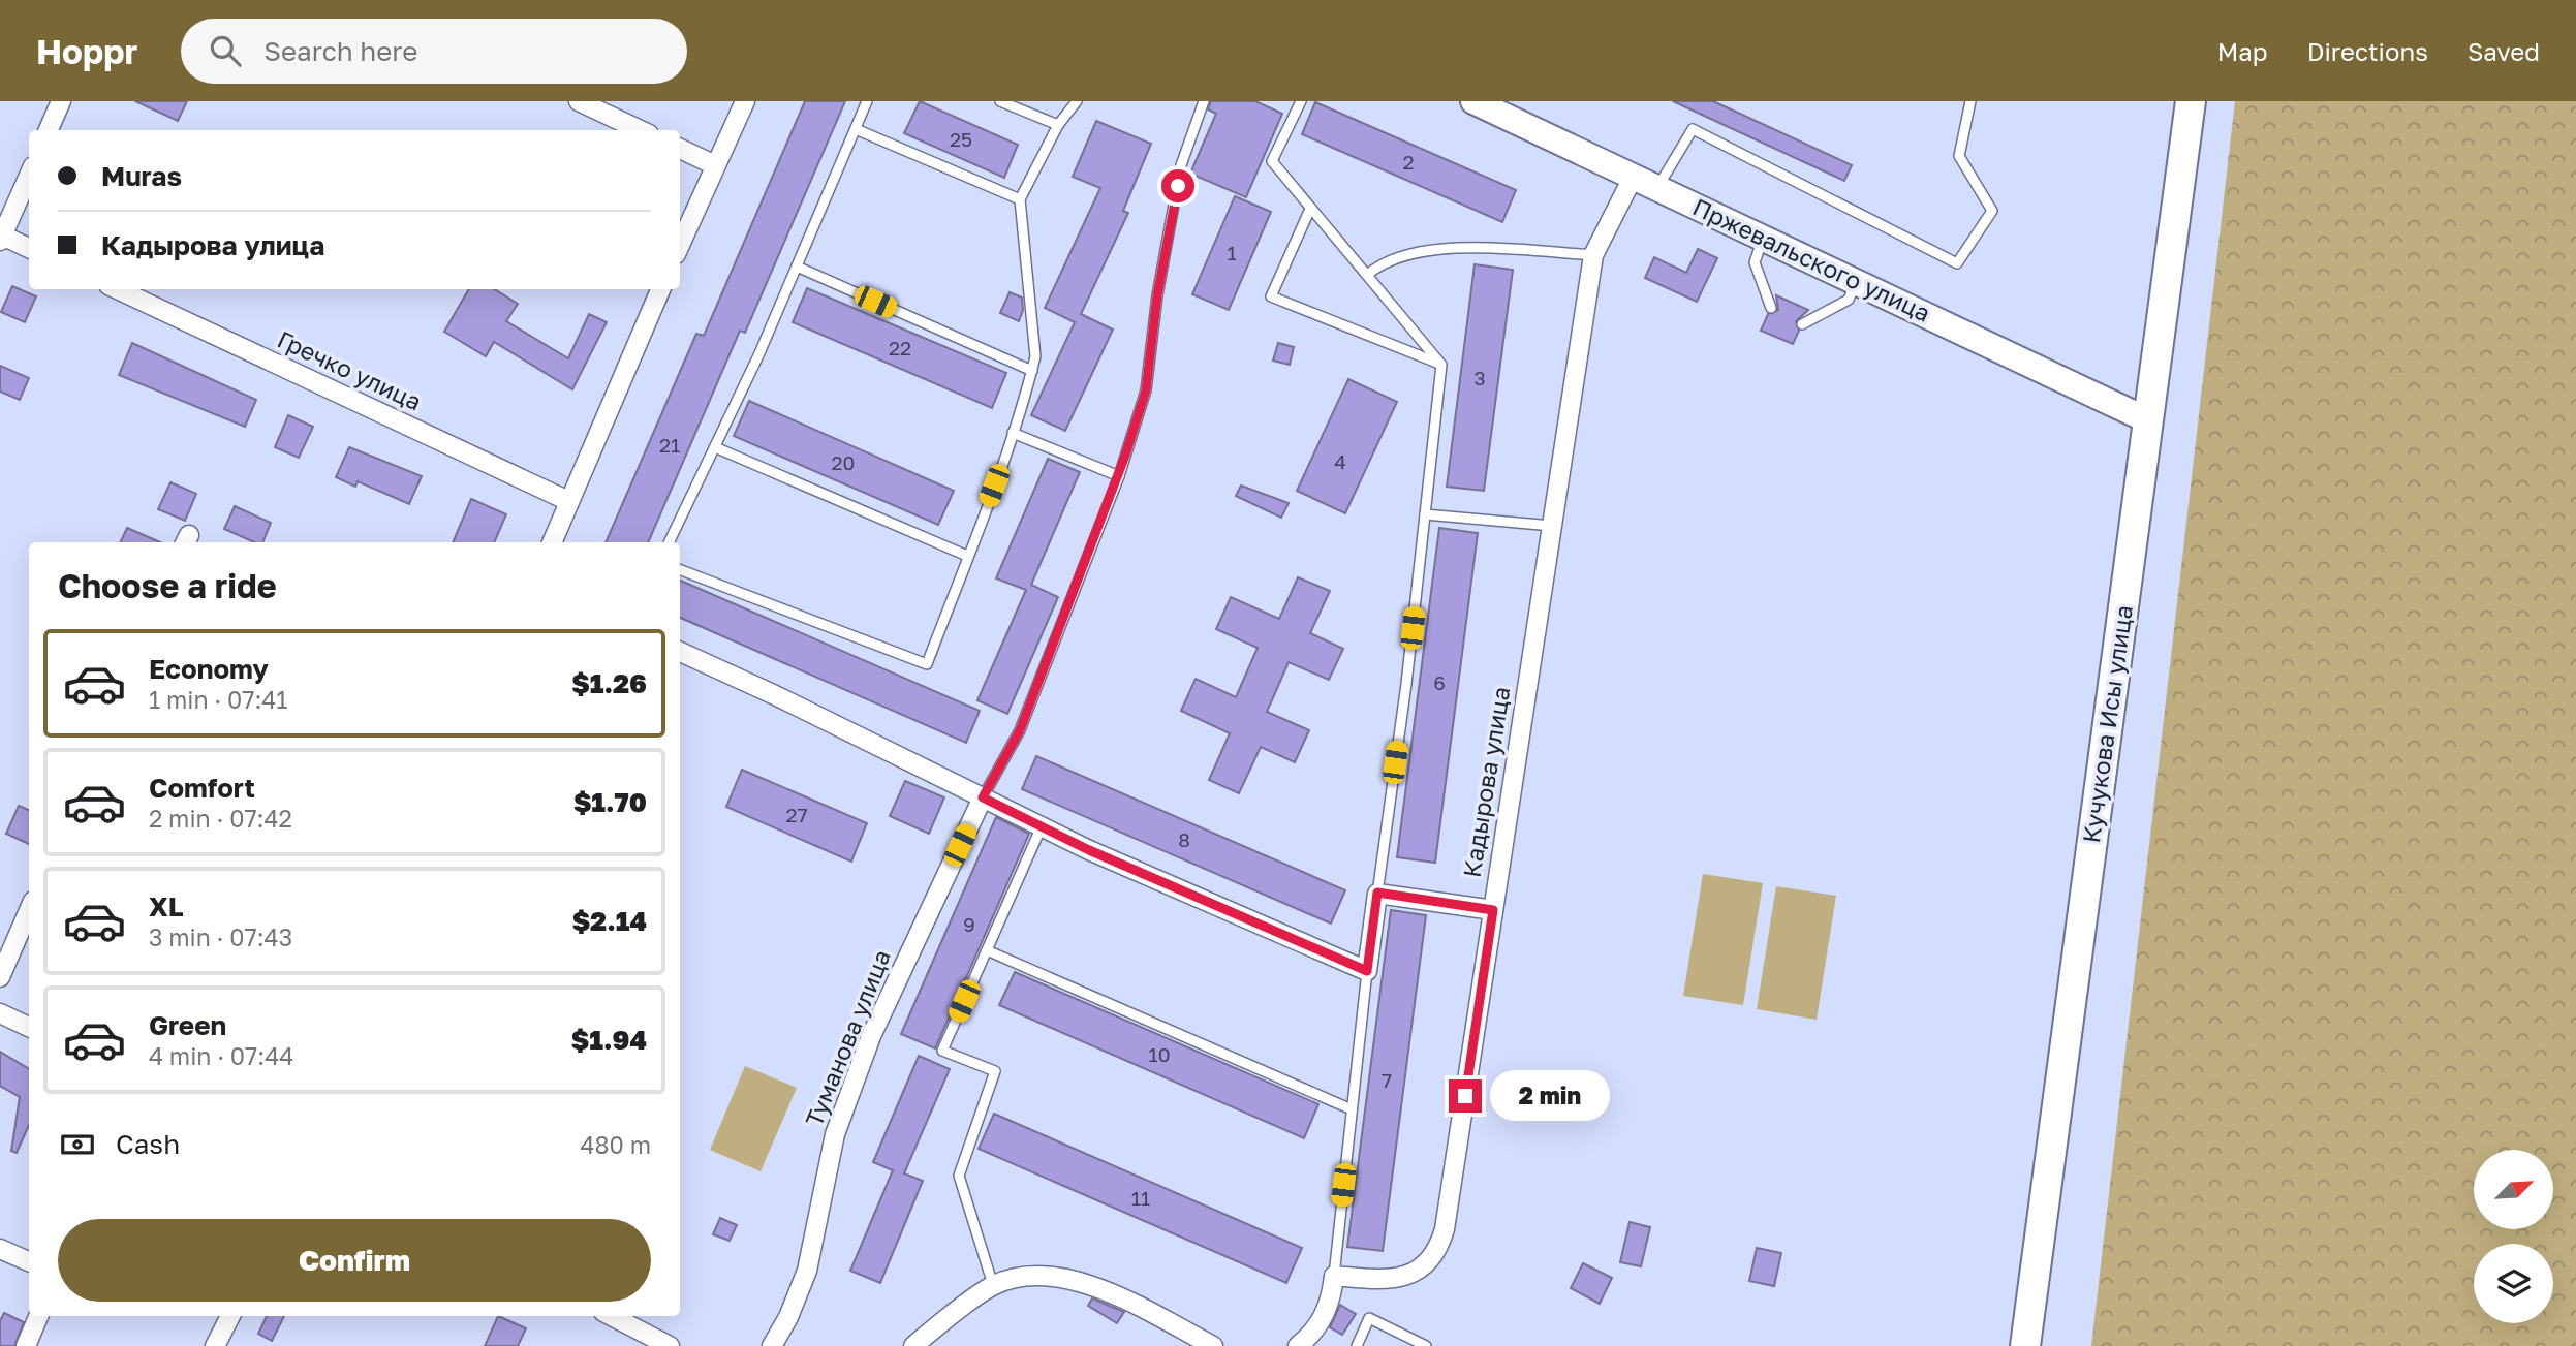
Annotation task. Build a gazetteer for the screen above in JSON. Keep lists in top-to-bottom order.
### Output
{
  "streets": {
    "main road": ["Пржевальского улица", "Кучукова Исы улица"],
    "street": ["Гречко улица", "Кадырова улица", "Туманова улица"]
  },
  "crossings": [
    ["Пржевальского улица", "Кучукова Исы улица"],
    ["Пржевальского улица", "Кадырова улица"]
  ],
  "house_numbers": [
    "25",
    "2",
    "1",
    "22",
    "3",
    "21",
    "4",
    "20",
    "6",
    "27",
    "8",
    "9",
    "10",
    "7",
    "11"
  ],
  "north": "top right",
  "page": {
    "header": "Hoppr",
    "search": "Search here",
    "nav": ["Map", "Directions", "Saved"],
    "banner": ["Muras", "Кадырова улица"],
    "heading": "Choose a ride",
    "list": [
      {
        "name": "Economy",
        "note": "1 min · 07:41",
        "value": "$1.26"
      },
      {
        "name": "Comfort",
        "note": "2 min · 07:42",
        "value": "$1.70"
      },
      {
        "name": "XL",
        "note": "3 min · 07:43",
        "value": "$2.14"
      },
      {
        "name": "Green",
        "note": "4 min · 07:44",
        "value": "$1.94"
      }
    ],
    "bubble": "2 min",
    "pay": ["Cash", "480 m"],
    "buttons": "Confirm"
  }
}
